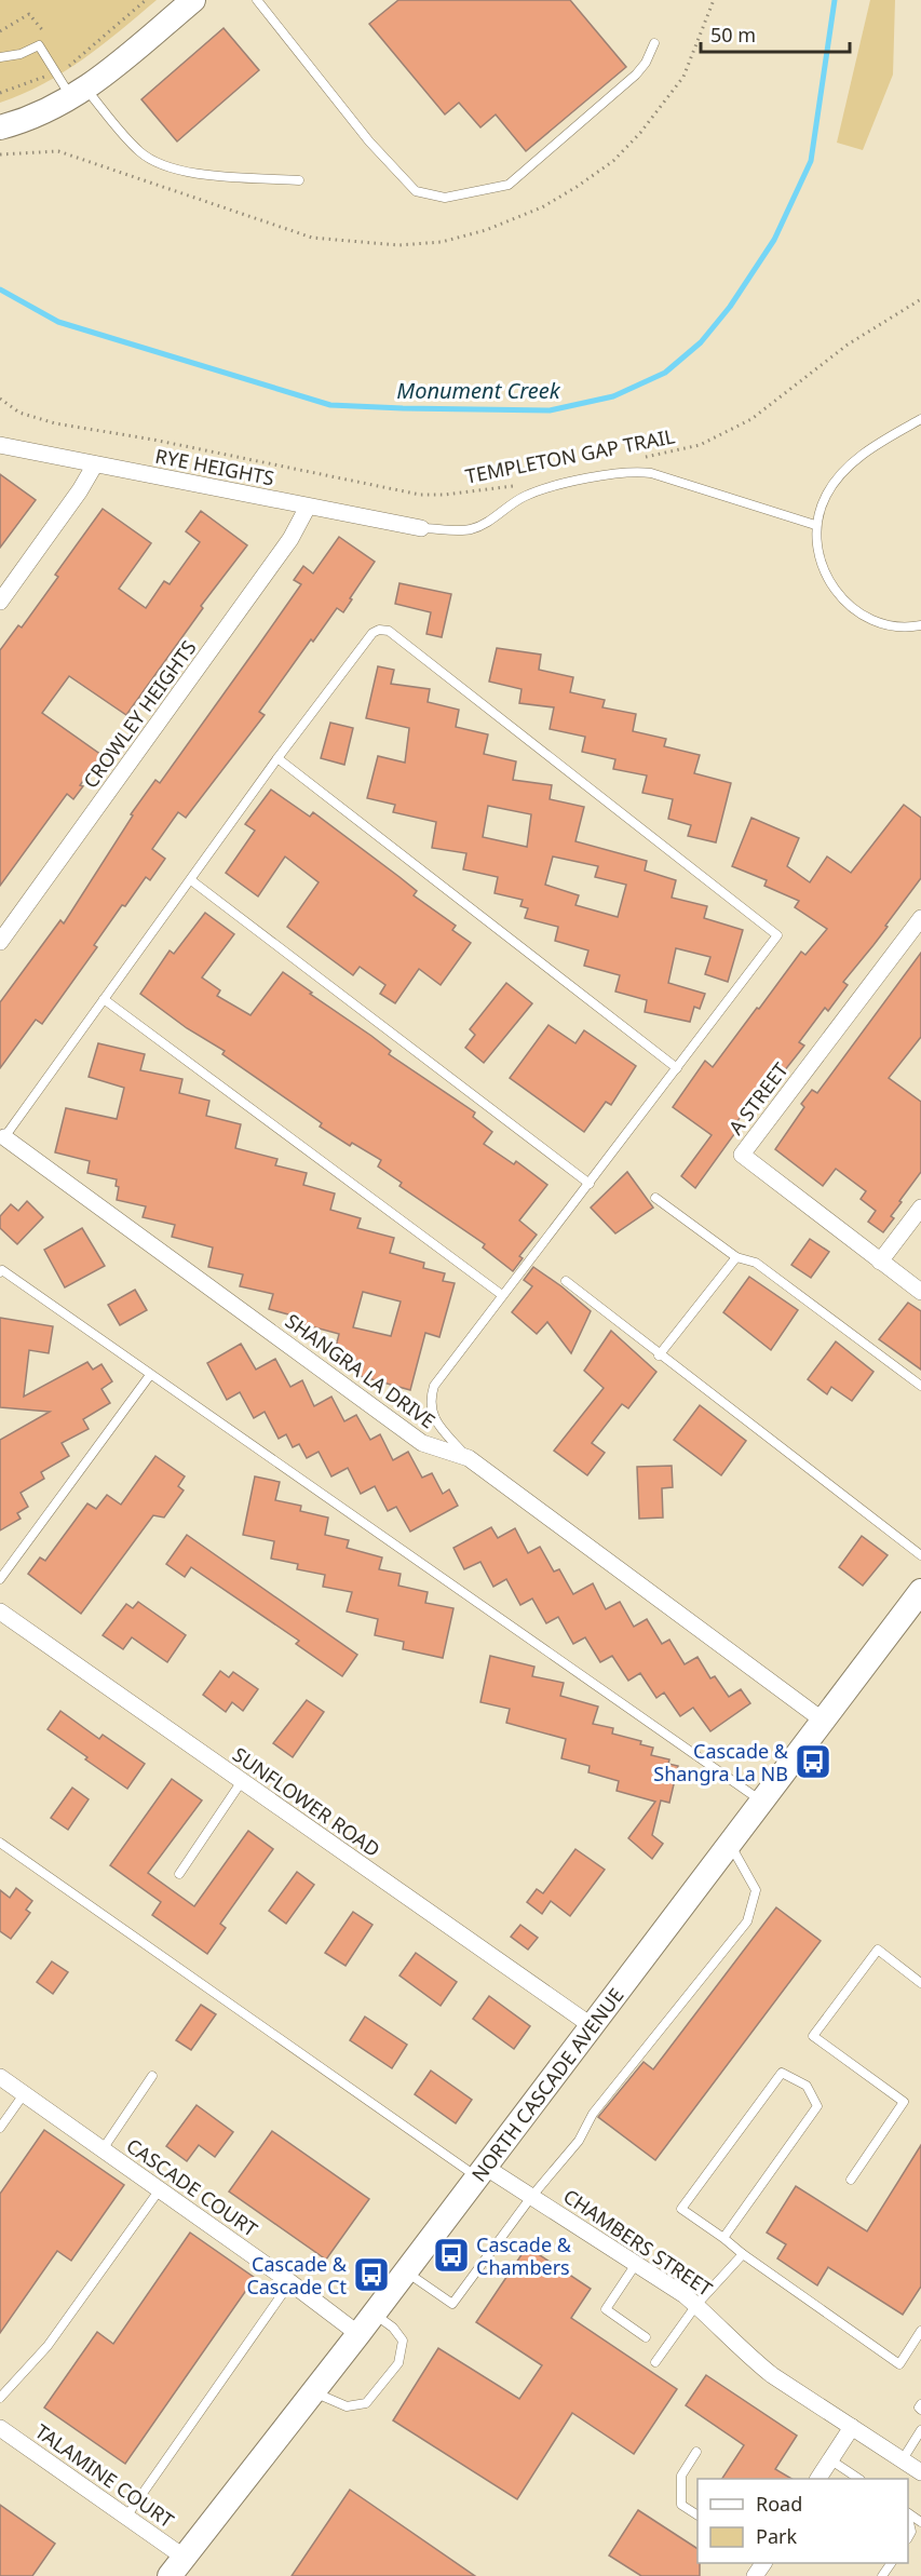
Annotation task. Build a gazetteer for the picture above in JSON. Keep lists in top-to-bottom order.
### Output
{
  "streets": {
    "street": [
      "RYE HEIGHTS",
      "CROWLEY HEIGHTS",
      "A STREET",
      "SHANGRA LA DRIVE",
      "SUNFLOWER ROAD",
      "NORTH CASCADE AVENUE",
      "CASCADE COURT",
      "CHAMBERS STREET",
      "TALAMINE COURT"
    ],
    "path": ["TEMPLETON GAP TRAIL"]
  },
  "crossings": [
    ["RYE HEIGHTS", "CROWLEY HEIGHTS"],
    ["SHANGRA LA DRIVE", "NORTH CASCADE AVENUE"],
    ["SUNFLOWER ROAD", "NORTH CASCADE AVENUE"],
    ["NORTH CASCADE AVENUE", "CASCADE COURT"],
    ["NORTH CASCADE AVENUE", "CHAMBERS STREET"],
    ["NORTH CASCADE AVENUE", "TALAMINE COURT"]
  ],
  "water": ["Monument Creek"],
  "places": {
    "bus stop": ["Cascade & Shangra La NB", "Cascade & Chambers", "Cascade & Cascade Ct"]
  },
  "legend": ["Road", "Park"],
  "scale_bar": "50 m"
}
